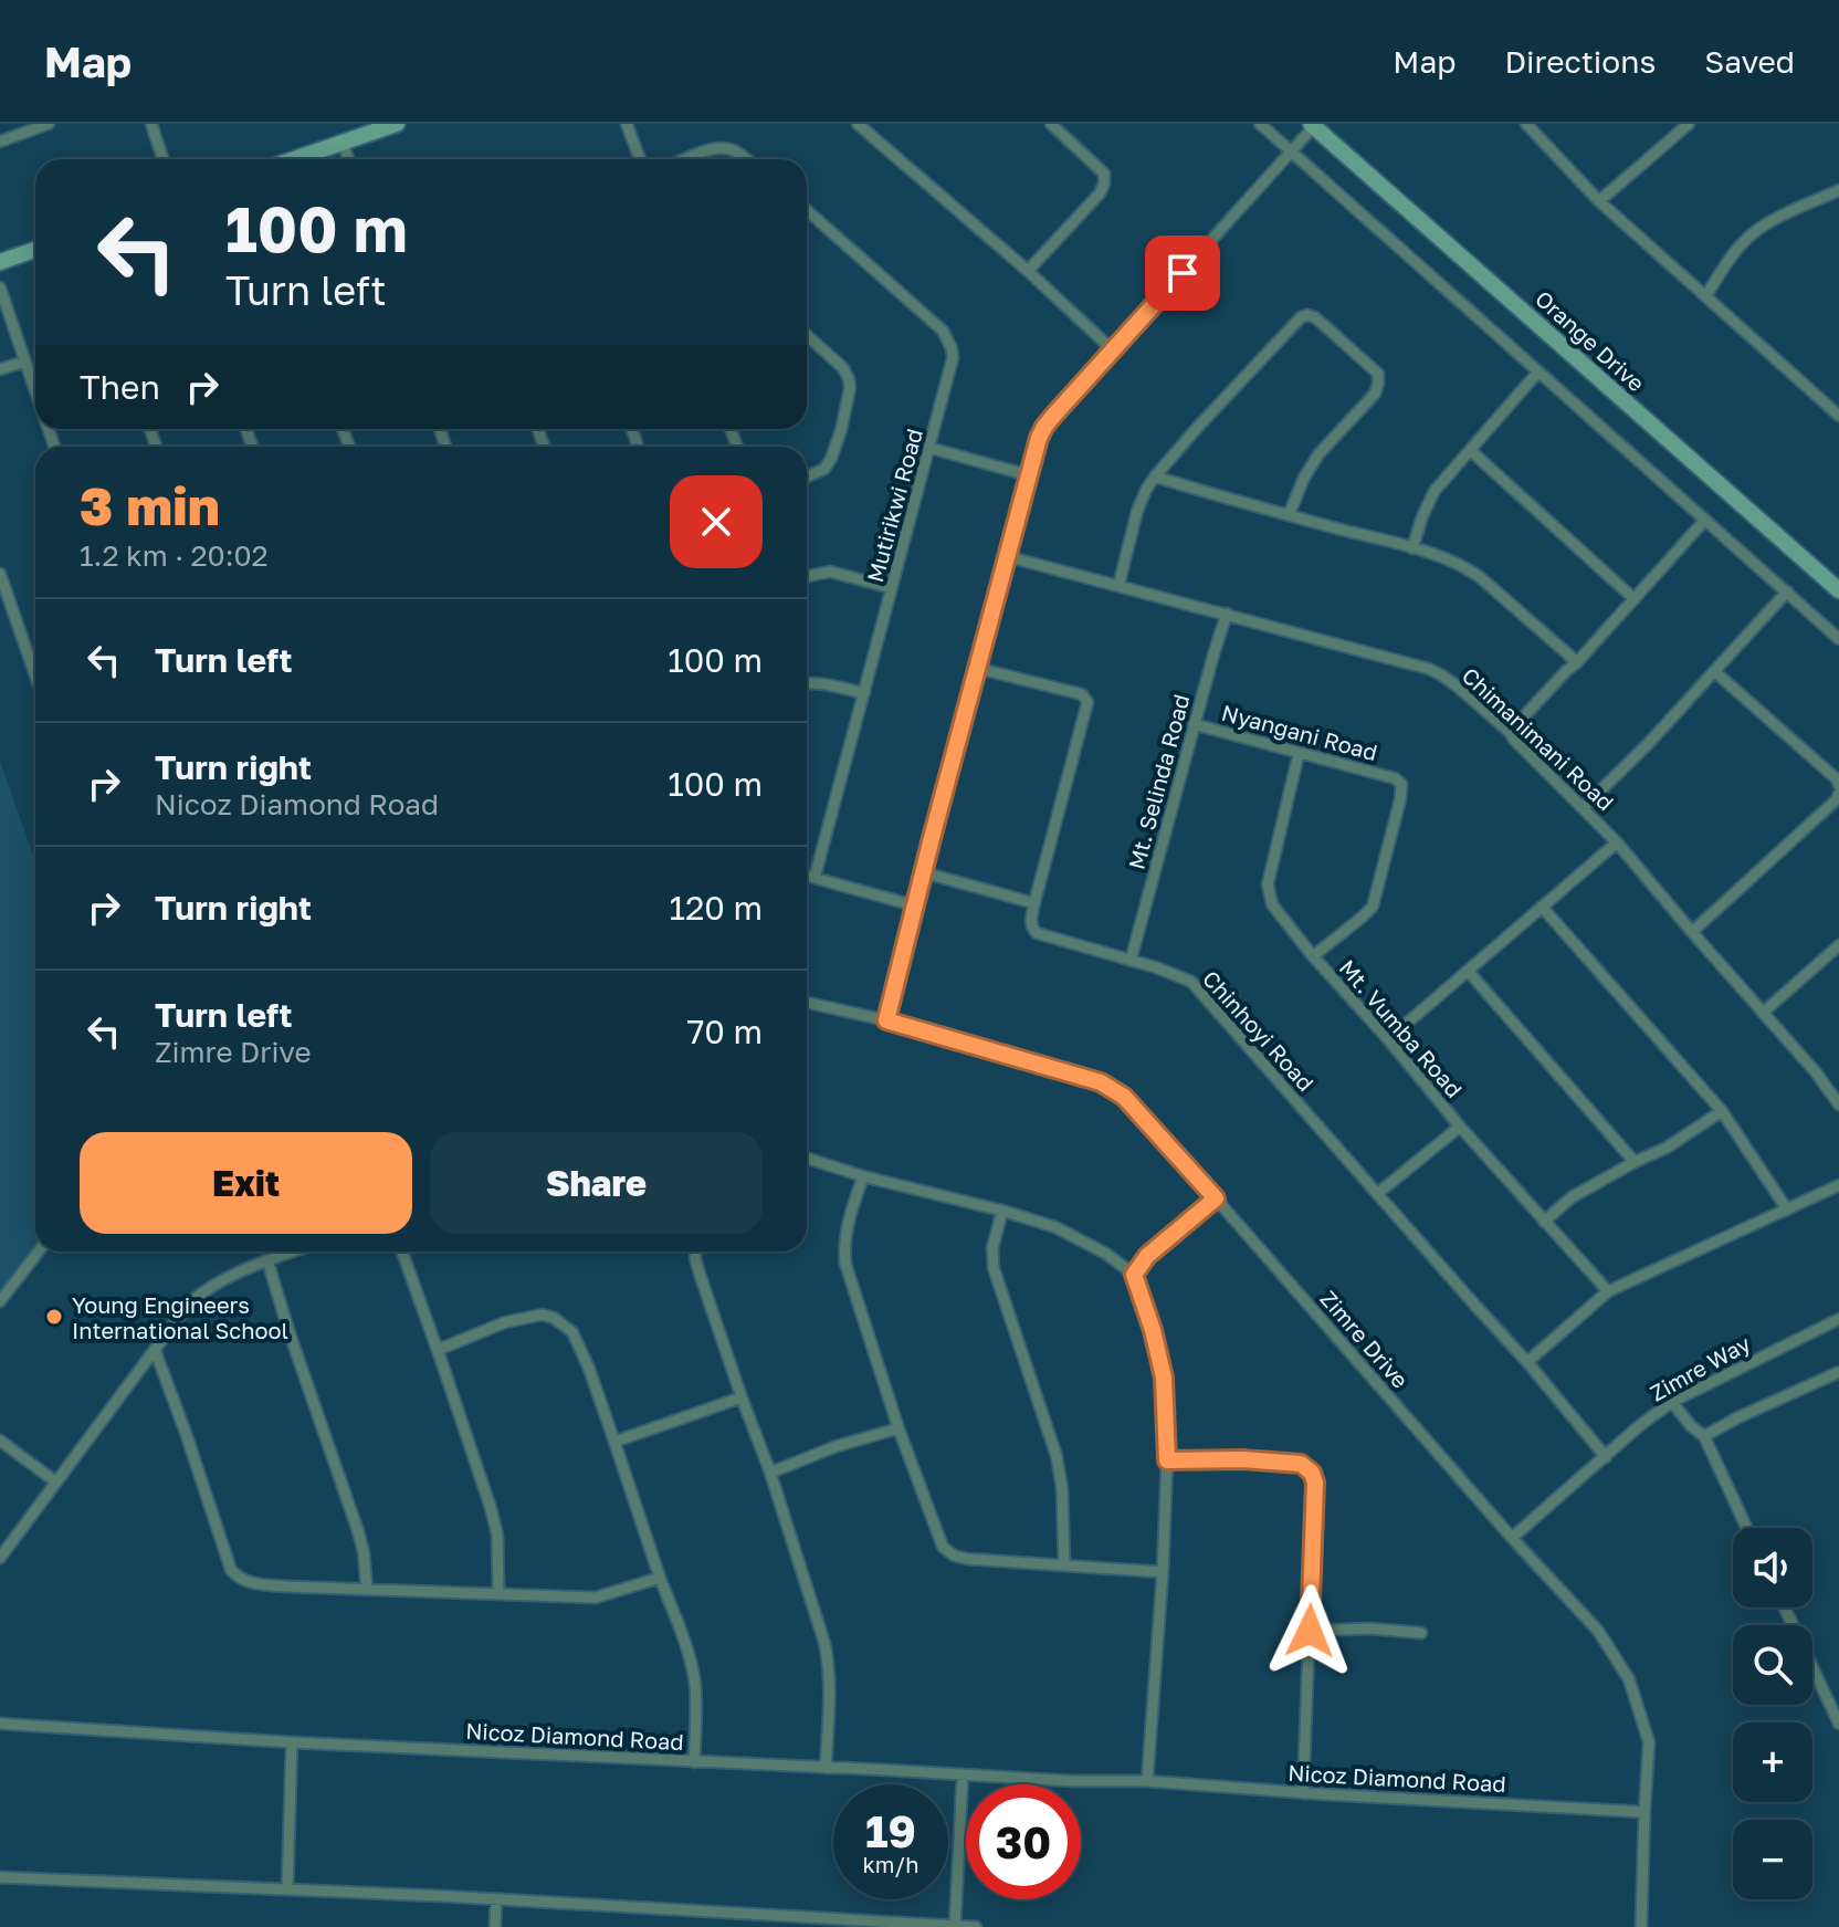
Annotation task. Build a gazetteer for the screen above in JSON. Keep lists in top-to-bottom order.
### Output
{
  "streets": {
    "street": [
      "Orange Drive",
      "Mutirikwi Road",
      "Nyangani Road",
      "Chimanimani Road",
      "Mt. Selinda Road",
      "Mt. Vumba Road",
      "Chinhoyi Road",
      "Zimre Drive",
      "Zimre Way",
      "Nicoz Diamond Road"
    ]
  },
  "crossings": [
    ["Nyangani Road", "Mt. Selinda Road"],
    ["Nyangani Road", "Mt. Vumba Road"],
    ["Chimanimani Road", "Mt. Selinda Road"],
    ["Mt. Selinda Road", "Chinhoyi Road"],
    ["Chinhoyi Road", "Zimre Way"],
    ["Zimre Drive", "Zimre Way"],
    ["Zimre Drive", "Nicoz Diamond Road"]
  ],
  "places": ["Young Engineers International School"],
  "page": {
    "header": "Map",
    "nav": ["Map", "Directions", "Saved"],
    "turn": ["100 m", "Turn left"],
    "then": "Then",
    "heading": ["3 min", "1.2 km · 20:02"],
    "list": [
      {
        "name": "Turn left",
        "value": "100 m"
      },
      {
        "name": "Turn right",
        "note": "Nicoz Diamond Road",
        "value": "100 m"
      },
      {
        "name": "Turn right",
        "value": "120 m"
      },
      {
        "name": "Turn left",
        "note": "Zimre Drive",
        "value": "70 m"
      }
    ],
    "buttons": ["Exit", "Share"],
    "map_buttons": ["+", "−"],
    "speed": "19 km/h",
    "limit": "30"
  }
}
